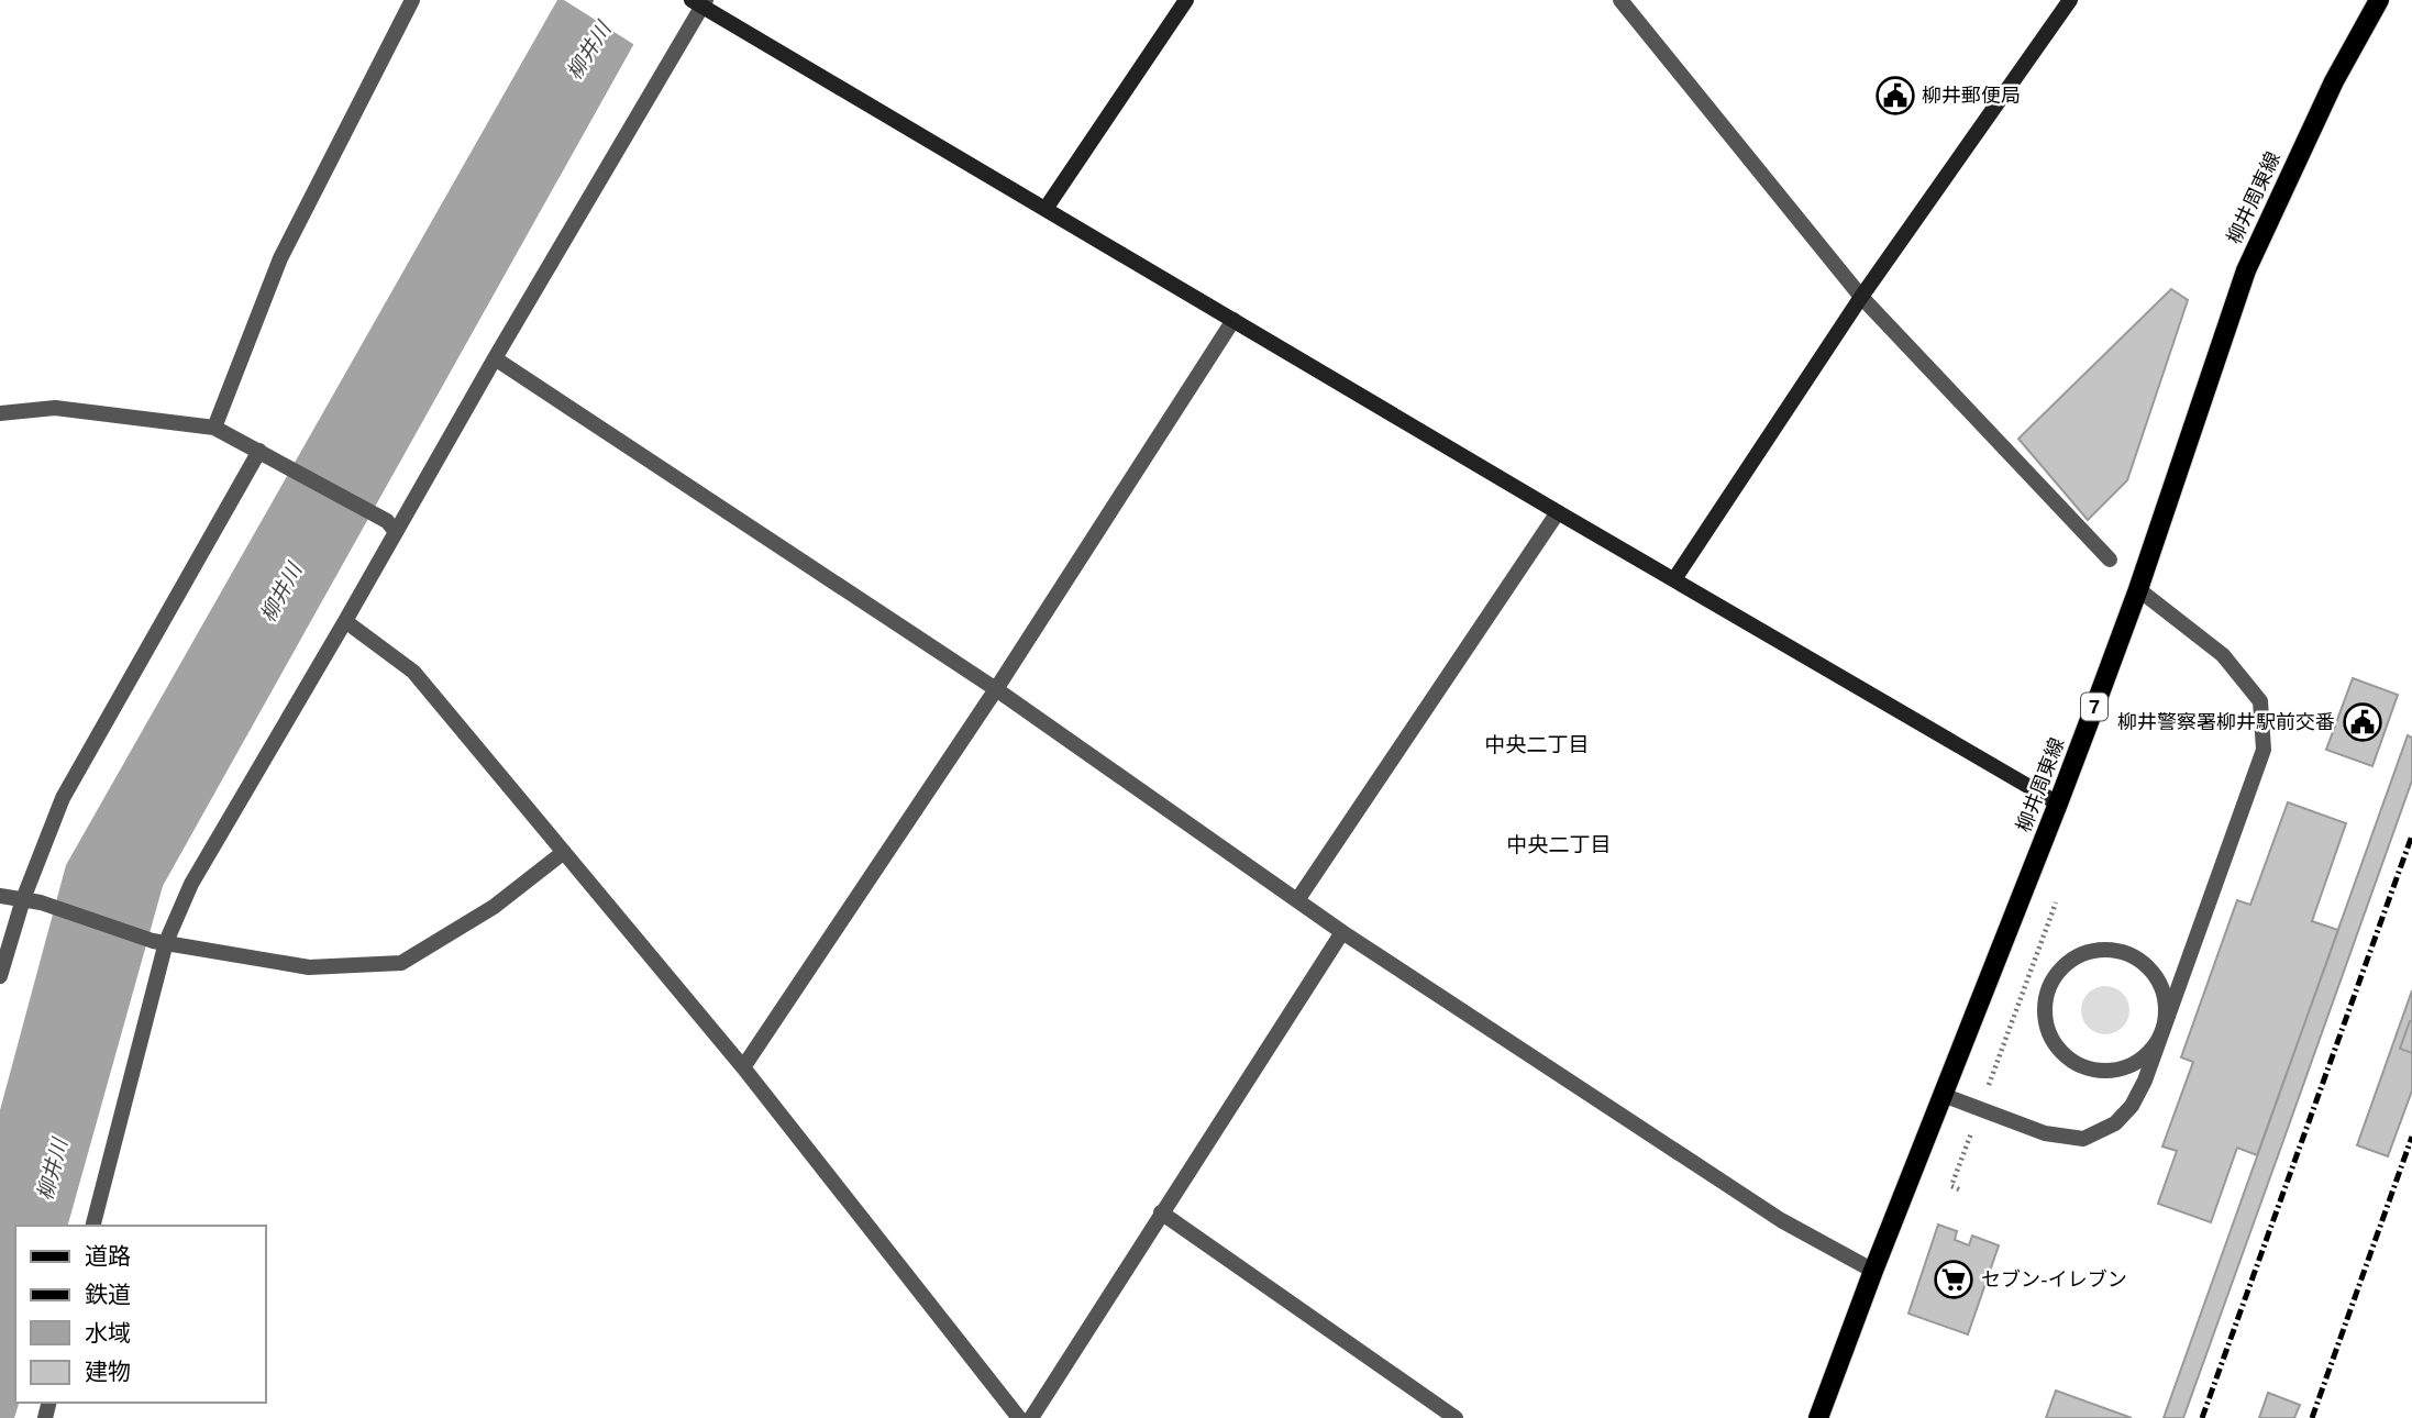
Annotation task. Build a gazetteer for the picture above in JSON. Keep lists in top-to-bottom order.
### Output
{
  "streets": {
    "main road": ["柳井周東線", "7"]
  },
  "districts": ["中央二丁目", "中央二丁目"],
  "water": ["柳井川"],
  "places": {
    "public building": ["柳井郵便局", "柳井警察署柳井駅前交番"],
    "supermarket": ["セブン-イレブン"]
  },
  "legend": [
    "道路",
    "鉄道",
    "水域",
    "建物"
  ]
}
